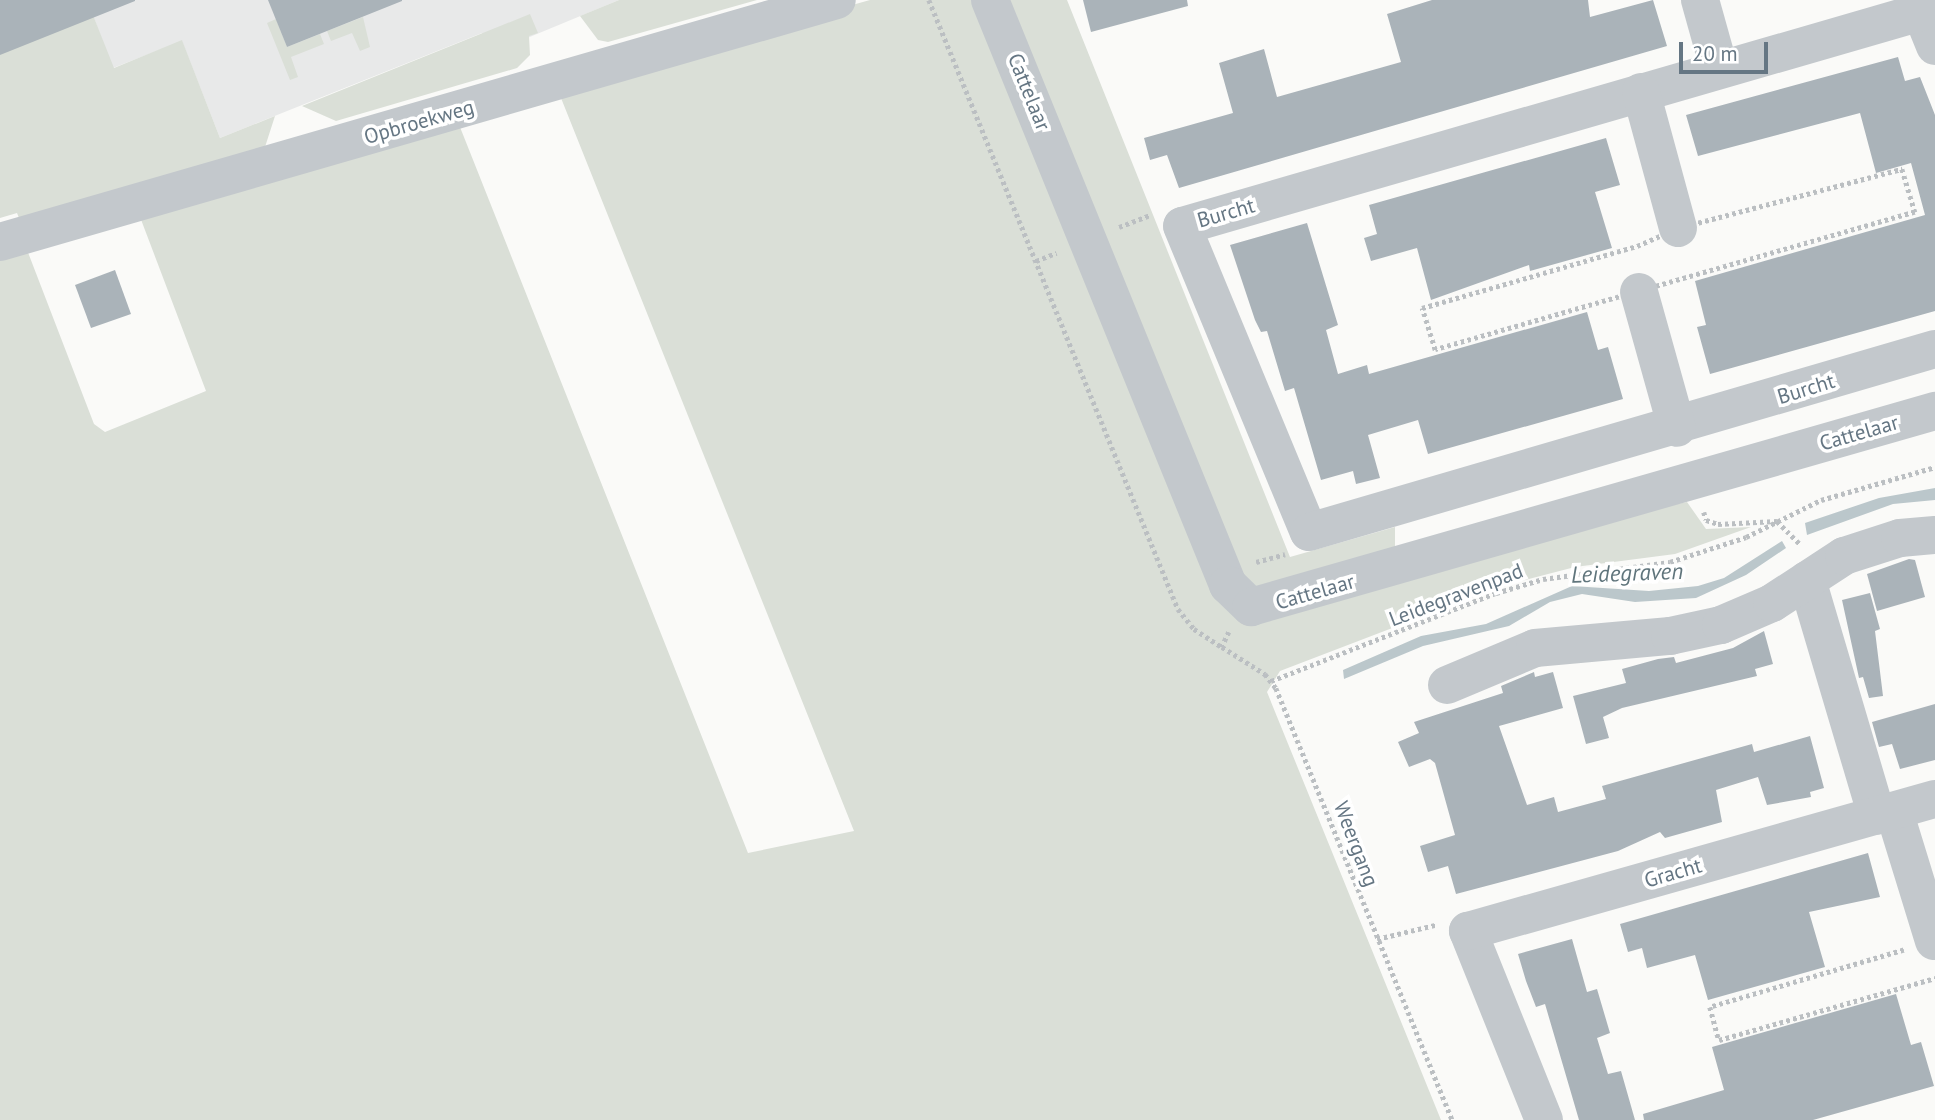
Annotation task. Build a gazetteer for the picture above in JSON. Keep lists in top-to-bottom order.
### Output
{
  "streets": {
    "street": [
      "Cattelaar",
      "Opbroekweg",
      "Burcht",
      "Gracht"
    ],
    "path": ["Leidegravenpad", "Weergang"]
  },
  "crossings": [
    ["Leidegravenpad", "Weergang"]
  ],
  "water": ["Leidegraven"],
  "scale_bar": "20 m"
}
